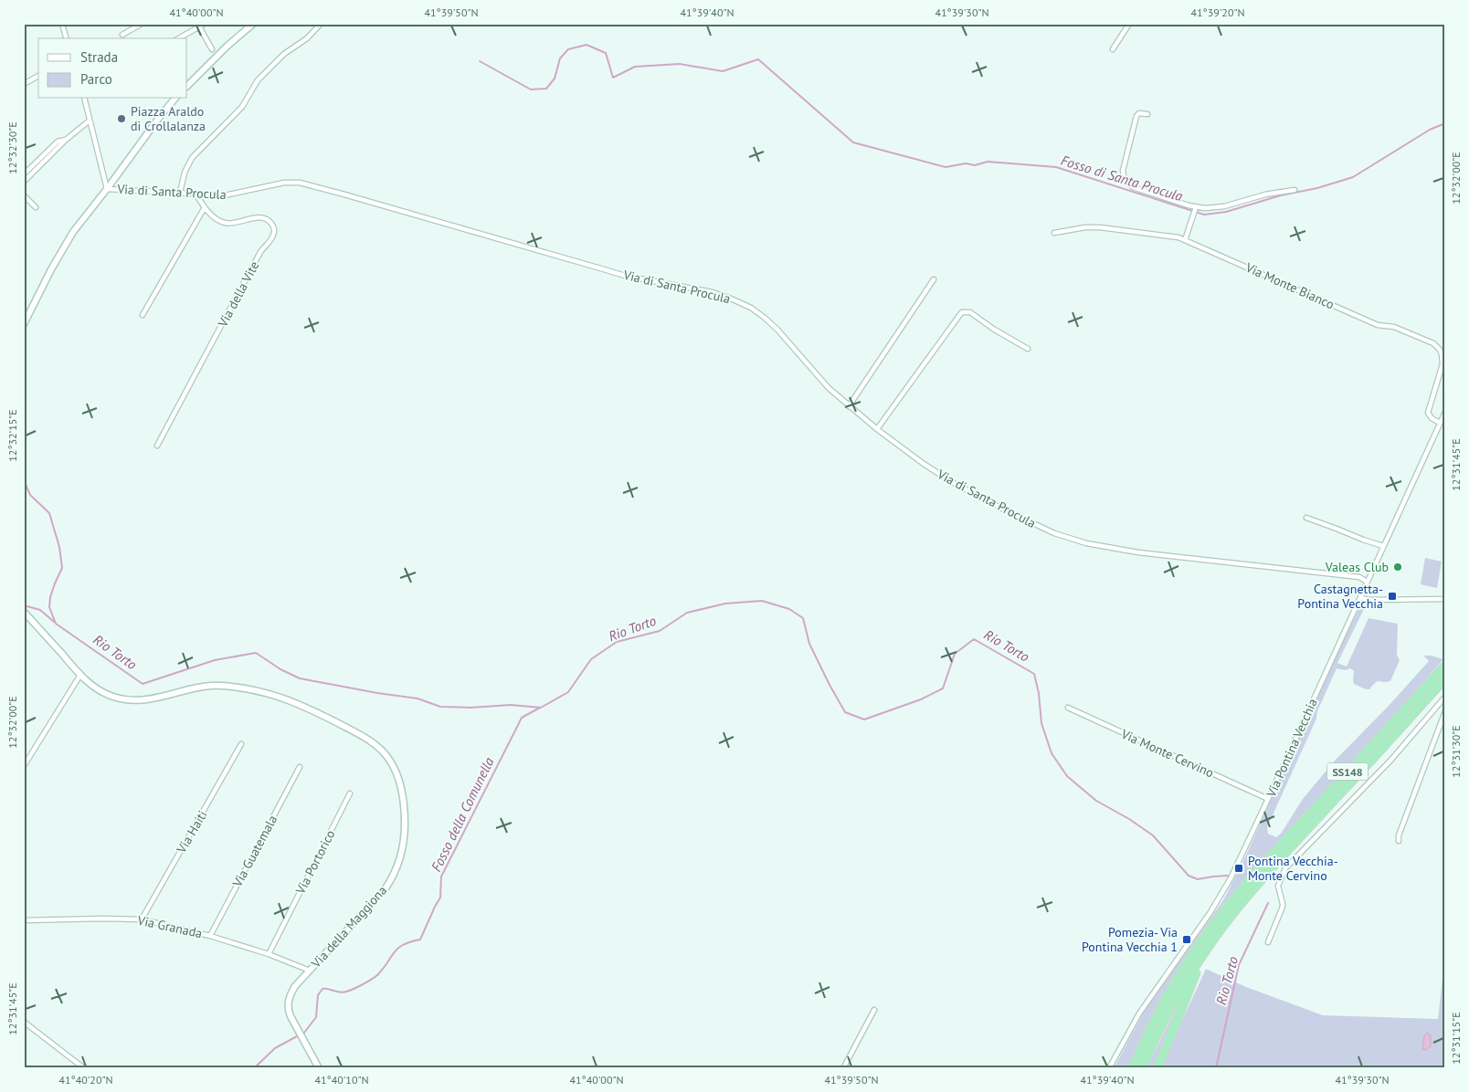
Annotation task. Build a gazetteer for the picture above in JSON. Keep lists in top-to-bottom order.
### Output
{
  "streets": {
    "highway": ["SS148"],
    "street": [
      "Via di Santa Procula",
      "Via Monte Bianco",
      "Via della Vite",
      "Via Pontina Vecchia",
      "Via Monte Cervino",
      "Via Haiti",
      "Via Guatemala",
      "Via Portorico",
      "Via Granada",
      "Via della Maggiona"
    ]
  },
  "crossings": [
    ["Via di Santa Procula", "Via della Vite"],
    ["Via di Santa Procula", "Via Pontina Vecchia"],
    ["Via Monte Bianco", "Via Pontina Vecchia"],
    ["Via Pontina Vecchia", "Via Monte Cervino"],
    ["Via Haiti", "Via Granada"],
    ["Via Guatemala", "Via Granada"],
    ["Via Portorico", "Via Granada"],
    ["Via Granada", "Via della Maggiona"]
  ],
  "water": ["Fosso di Santa Procula", "Rio Torto", "Fosso della Comunella"],
  "places": {
    "other": ["Piazza Araldo di Crollalanza", "Valeas Club"],
    "transit": ["Castagnetta- Pontina Vecchia", "Pontina Vecchia- Monte Cervino", "Pomezia- Via Pontina Vecchia 1"]
  },
  "legend": ["Strada", "Parco"],
  "coordinates": [
    "41°40'00\"N",
    "41°39'50\"N",
    "41°39'40\"N",
    "41°39'30\"N",
    "41°39'20\"N",
    "12°32'30\"E",
    "12°32'00\"E",
    "12°32'15\"E",
    "12°31'45\"E",
    "12°31'30\"E",
    "12°31'15\"E",
    "41°40'20\"N",
    "41°40'10\"N"
  ]
}
